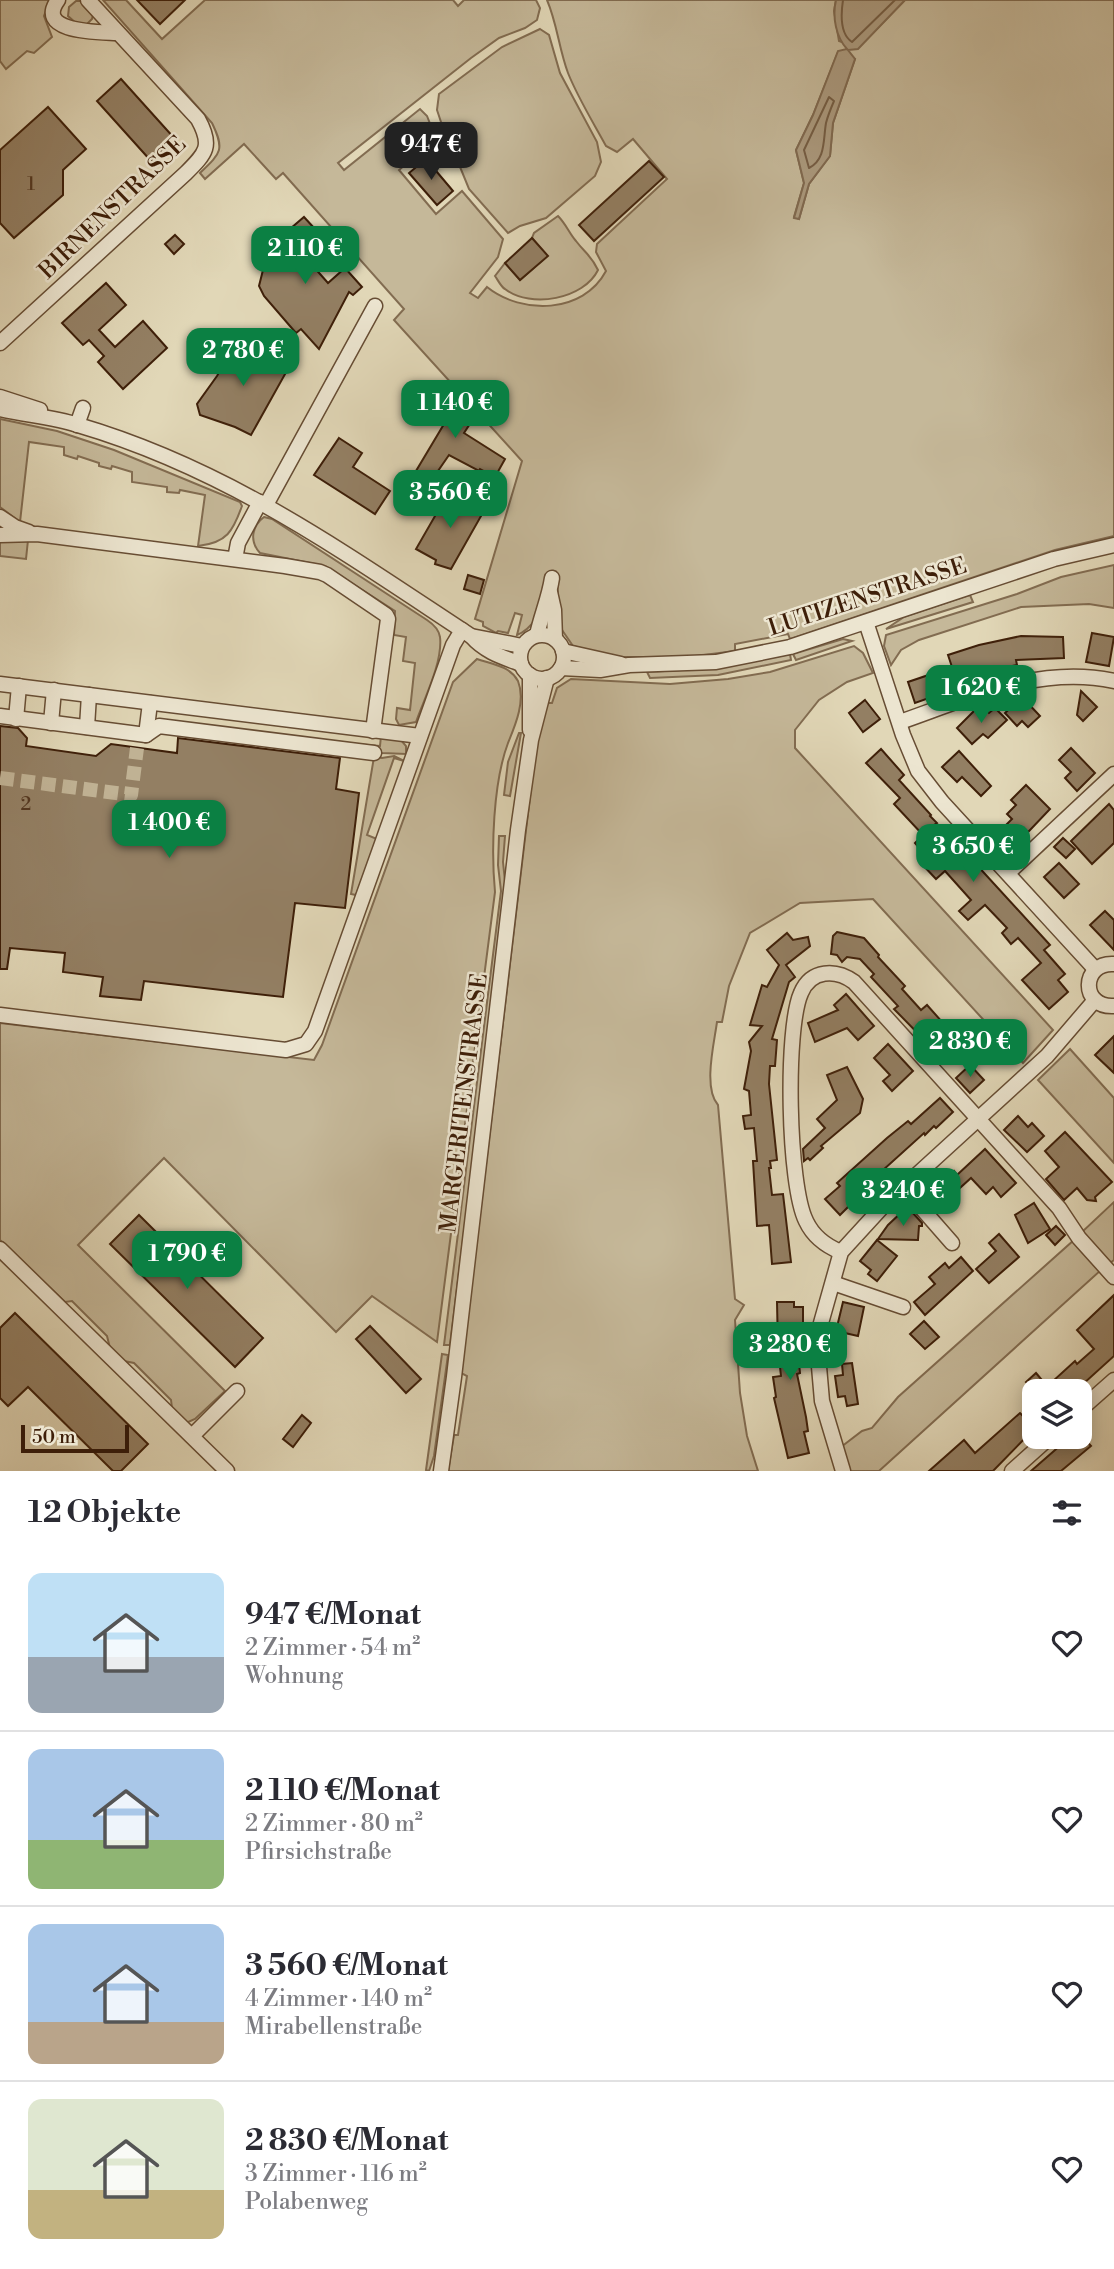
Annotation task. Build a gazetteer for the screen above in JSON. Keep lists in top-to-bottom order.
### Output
{
  "streets": {
    "street": ["BIRNENSTRASSE", "LUTIZENSTRASSE", "MARGERITENSTRASSE"]
  },
  "crossings": [
    ["LUTIZENSTRASSE", "MARGERITENSTRASSE"]
  ],
  "house_numbers": ["1", "2"],
  "scale_bar": "50 m",
  "page": {
    "price": [
      "947 €",
      "2 110 €",
      "2 780 €",
      "1 140 €",
      "3 560 €",
      "1 620 €",
      "1 400 €",
      "3 650 €",
      "2 830 €",
      "3 240 €",
      "1 790 €",
      "3 280 €"
    ],
    "scale": "50 m",
    "heading": "12 Objekte",
    "list": [
      {
        "name": "947 €/Monat",
        "note": "2 Zimmer · 54 m² · Wohnung"
      },
      {
        "name": "2 110 €/Monat",
        "note": "2 Zimmer · 80 m² · Pfirsichstraße"
      },
      {
        "name": "3 560 €/Monat",
        "note": "4 Zimmer · 140 m² · Mirabellenstraße"
      },
      {
        "name": "2 830 €/Monat",
        "note": "3 Zimmer · 116 m² · Polabenweg"
      }
    ]
  }
}
